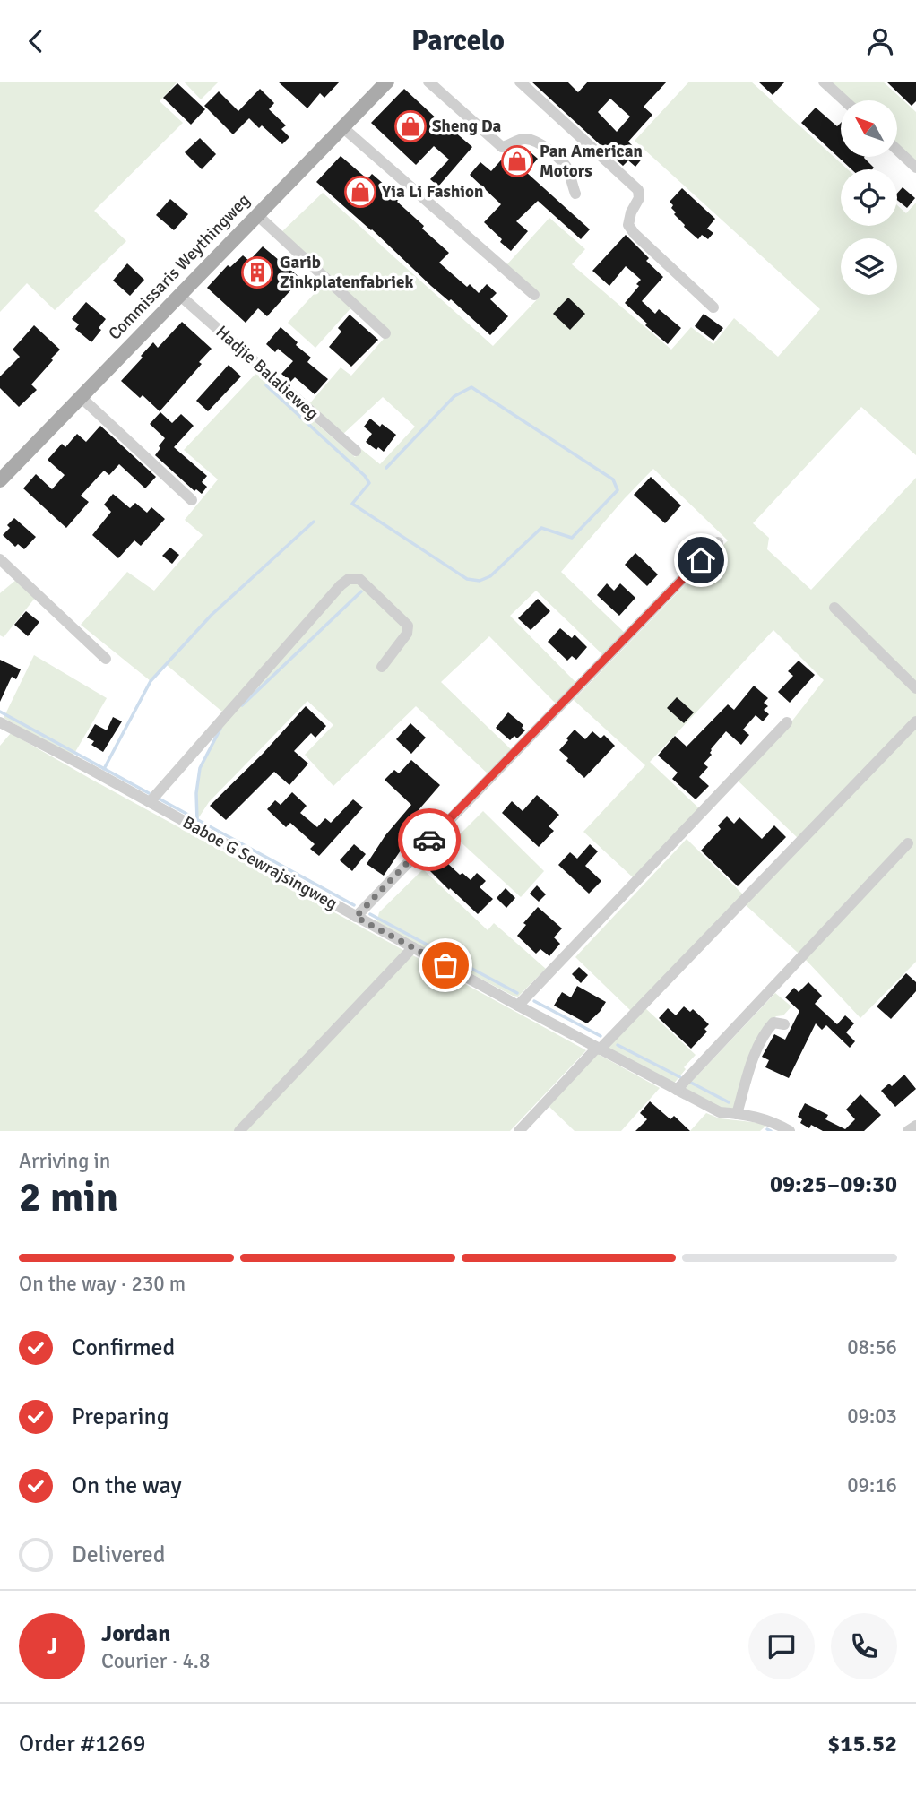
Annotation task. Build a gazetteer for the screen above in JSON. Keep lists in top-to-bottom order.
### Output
{
  "streets": {
    "main road": ["Commissaris Weythingweg"],
    "street": ["Hadjie Balalieweg", "Baboe G Sewrajsingweg"]
  },
  "crossings": [
    ["Commissaris Weythingweg", "Hadjie Balalieweg"]
  ],
  "places": {
    "shop": ["Sheng Da", "Pan American Motors", "Yia Li Fashion"],
    "building": ["Garib Zinkplatenfabriek"]
  },
  "north": "top left",
  "page": {
    "header": "Parcelo",
    "heading": ["2 min", "Arriving in", "09:25–09:30"],
    "panel": [
      "Jordan",
      "Courier · 4.8",
      "Order #1269",
      "$15.52"
    ],
    "bar": "On the way · 230 m",
    "list": [
      ["Confirmed", "08:56"],
      ["Preparing", "09:03"],
      ["On the way", "09:16"],
      "Delivered"
    ],
    "round": "J"
  }
}
